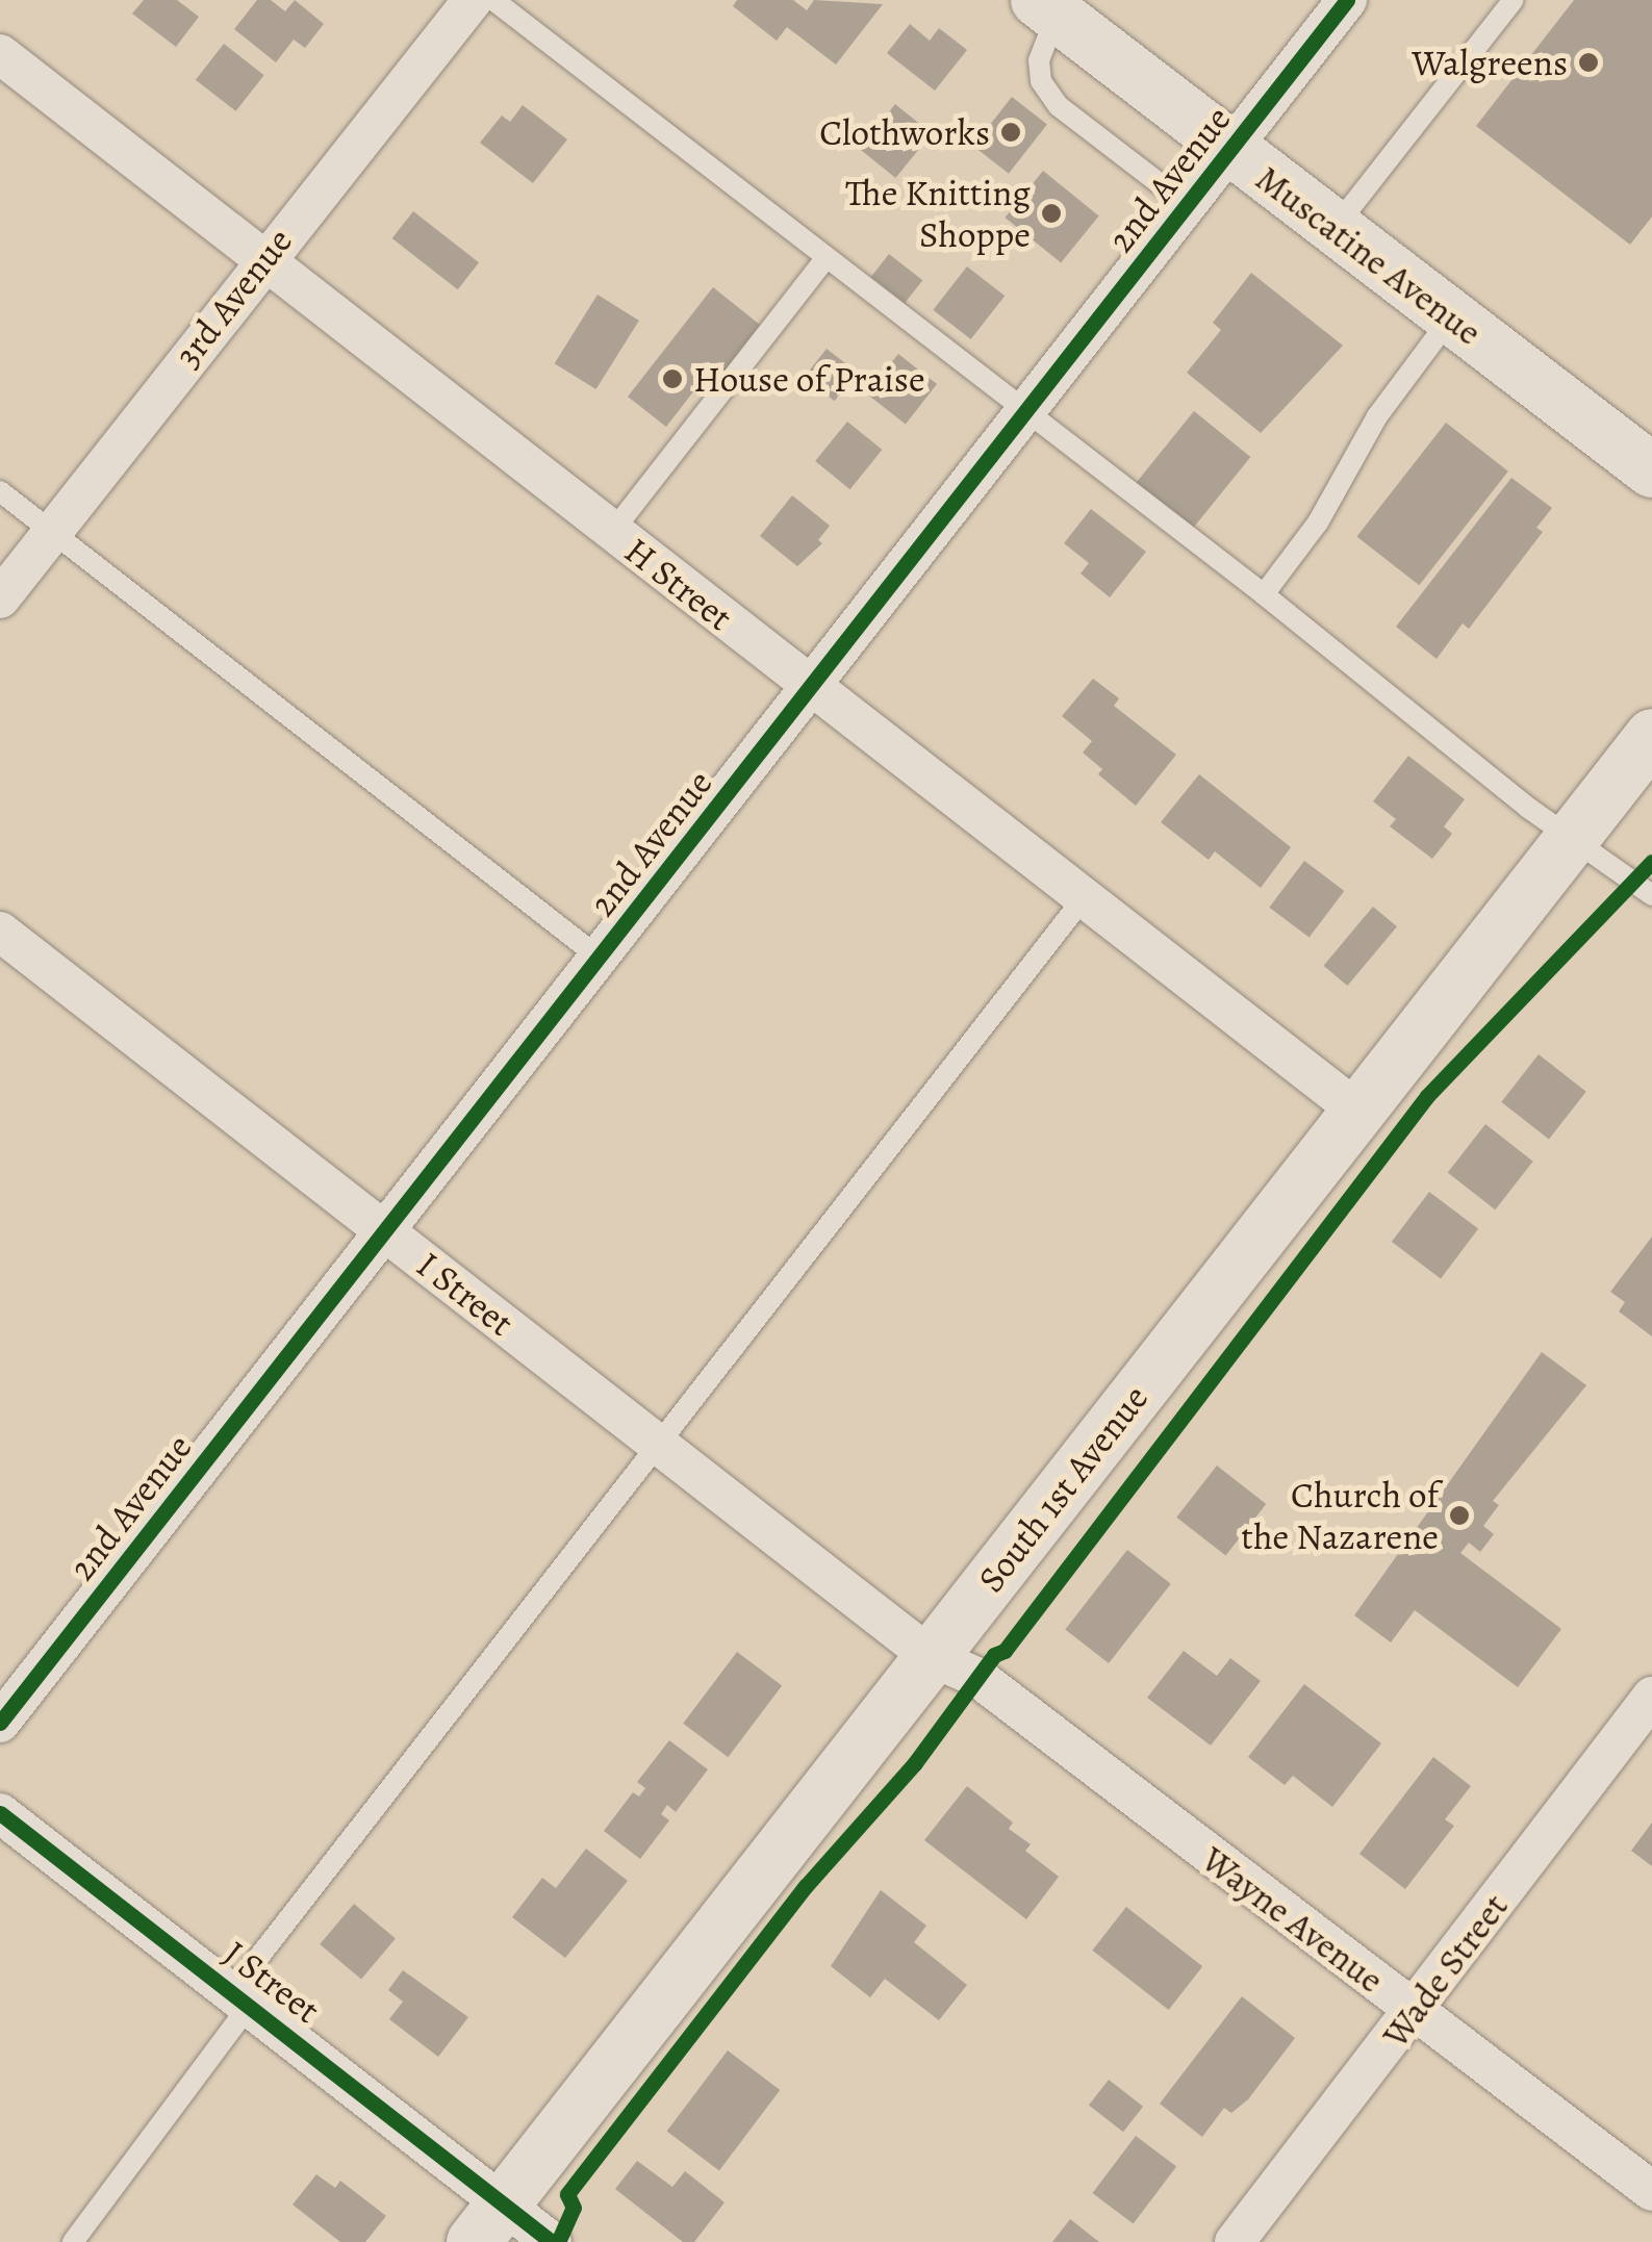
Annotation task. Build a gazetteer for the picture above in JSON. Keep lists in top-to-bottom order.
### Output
{
  "streets": {
    "main road": ["Muscatine Avenue", "South 1st Avenue"],
    "street": [
      "2nd Avenue",
      "3rd Avenue",
      "H Street",
      "I Street",
      "Wayne Avenue",
      "Wade Street",
      "J Street"
    ]
  },
  "crossings": [
    ["2nd Avenue", "Muscatine Avenue"],
    ["2nd Avenue", "H Street"],
    ["2nd Avenue", "I Street"],
    ["3rd Avenue", "H Street"],
    ["H Street", "South 1st Avenue"],
    ["I Street", "South 1st Avenue"],
    ["I Street", "Wayne Avenue"],
    ["South 1st Avenue", "Wayne Avenue"],
    ["South 1st Avenue", "J Street"],
    ["Wayne Avenue", "Wade Street"]
  ],
  "places": [
    "Walgreens",
    "Clothworks",
    "The Knitting Shoppe",
    "House of Praise",
    "Church of the Nazarene"
  ]
}
